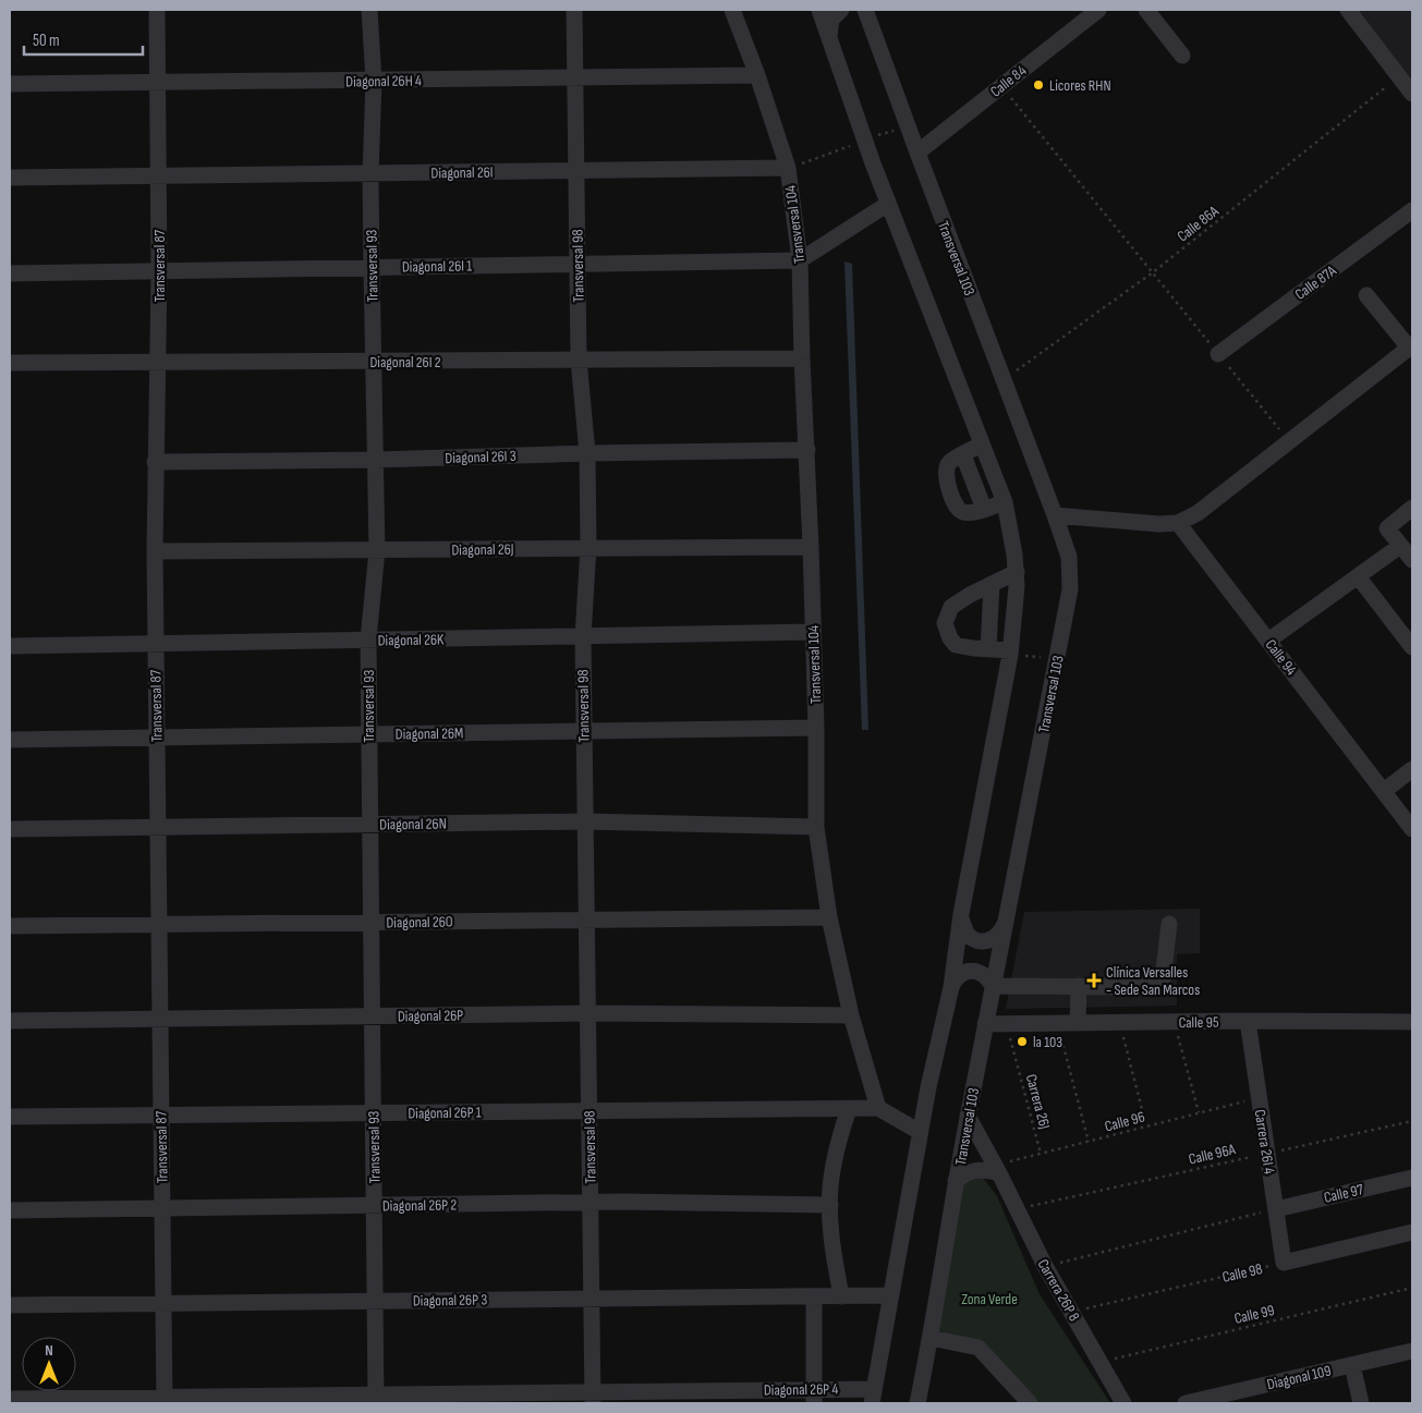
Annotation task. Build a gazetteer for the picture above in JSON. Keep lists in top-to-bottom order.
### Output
{
  "streets": {
    "street": [
      "Diagonal 26H 4",
      "Calle 84",
      "Diagonal 26I",
      "Transversal 104",
      "Transversal 103",
      "Transversal 87",
      "Transversal 93",
      "Diagonal 26I 1",
      "Transversal 98",
      "Calle 87A",
      "Diagonal 26I 2",
      "Diagonal 26I 3",
      "Diagonal 26J",
      "Diagonal 26K",
      "Calle 94",
      "Diagonal 26M",
      "Diagonal 26N",
      "Diagonal 26O",
      "Diagonal 26P",
      "Calle 95",
      "Diagonal 26P 1",
      "Carrera 26I 4",
      "Calle 97",
      "Diagonal 26P 2",
      "Carrera 26P 8",
      "Diagonal 26P 3",
      "Diagonal 109",
      "Diagonal 26P 4"
    ],
    "path": [
      "Calle 86A",
      "Carrera 26J",
      "Calle 96",
      "Calle 96A",
      "Calle 98",
      "Calle 99"
    ]
  },
  "crossings": [
    ["Diagonal 26H 4", "Transversal 87"],
    ["Diagonal 26H 4", "Transversal 93"],
    ["Diagonal 26H 4", "Transversal 98"],
    ["Calle 84", "Transversal 103"],
    ["Diagonal 26I", "Transversal 104"],
    ["Diagonal 26I", "Transversal 87"],
    ["Diagonal 26I", "Transversal 93"],
    ["Diagonal 26I", "Transversal 98"],
    ["Calle 86A", "Transversal 103"],
    ["Transversal 104", "Diagonal 26I 1"],
    ["Transversal 104", "Diagonal 26I 2"],
    ["Transversal 104", "Diagonal 26I 3"],
    ["Transversal 104", "Diagonal 26J"],
    ["Transversal 104", "Diagonal 26K"],
    ["Transversal 104", "Diagonal 26M"],
    ["Transversal 104", "Diagonal 26N"],
    ["Transversal 104", "Diagonal 26O"],
    ["Transversal 104", "Diagonal 26P"],
    ["Transversal 104", "Diagonal 26P 1"],
    ["Transversal 103", "Calle 95"],
    ["Transversal 103", "Carrera 26P 8"],
    ["Transversal 87", "Diagonal 26I 1"],
    ["Transversal 87", "Diagonal 26I 2"],
    ["Transversal 87", "Diagonal 26I 3"],
    ["Transversal 87", "Diagonal 26J"],
    ["Transversal 87", "Diagonal 26K"],
    ["Transversal 87", "Diagonal 26M"],
    ["Transversal 87", "Diagonal 26N"],
    ["Transversal 87", "Diagonal 26O"],
    ["Transversal 87", "Diagonal 26P"],
    ["Transversal 87", "Diagonal 26P 1"],
    ["Transversal 87", "Diagonal 26P 2"],
    ["Transversal 87", "Diagonal 26P 3"],
    ["Transversal 87", "Diagonal 26P 4"],
    ["Transversal 93", "Diagonal 26I 1"],
    ["Transversal 93", "Diagonal 26I 2"],
    ["Transversal 93", "Diagonal 26I 3"],
    ["Transversal 93", "Diagonal 26J"],
    ["Transversal 93", "Diagonal 26K"],
    ["Transversal 93", "Diagonal 26M"],
    ["Transversal 93", "Diagonal 26N"],
    ["Transversal 93", "Diagonal 26O"],
    ["Transversal 93", "Diagonal 26P"],
    ["Transversal 93", "Diagonal 26P 1"],
    ["Transversal 93", "Diagonal 26P 2"],
    ["Transversal 93", "Diagonal 26P 3"],
    ["Transversal 93", "Diagonal 26P 4"],
    ["Diagonal 26I 1", "Transversal 98"],
    ["Transversal 98", "Diagonal 26I 2"],
    ["Transversal 98", "Diagonal 26I 3"],
    ["Transversal 98", "Diagonal 26J"],
    ["Transversal 98", "Diagonal 26K"],
    ["Transversal 98", "Diagonal 26M"],
    ["Transversal 98", "Diagonal 26N"],
    ["Transversal 98", "Diagonal 26O"],
    ["Transversal 98", "Diagonal 26P"],
    ["Transversal 98", "Diagonal 26P 1"],
    ["Transversal 98", "Diagonal 26P 2"],
    ["Transversal 98", "Diagonal 26P 3"],
    ["Transversal 98", "Diagonal 26P 4"],
    ["Calle 95", "Carrera 26J"],
    ["Calle 95", "Carrera 26I 4"],
    ["Carrera 26J", "Calle 96"],
    ["Calle 96", "Carrera 26I 4"],
    ["Calle 96", "Carrera 26P 8"],
    ["Carrera 26I 4", "Calle 96A"],
    ["Carrera 26I 4", "Calle 97"],
    ["Carrera 26I 4", "Calle 98"],
    ["Calle 96A", "Carrera 26P 8"],
    ["Calle 98", "Carrera 26P 8"],
    ["Carrera 26P 8", "Calle 99"]
  ],
  "parks": ["Zona Verde"],
  "places": {
    "other": ["Licores RHN", "la 103"],
    "health": ["Clínica Versalles - Sede San Marcos"]
  },
  "scale_bar": "50 m",
  "north": "top"
}
